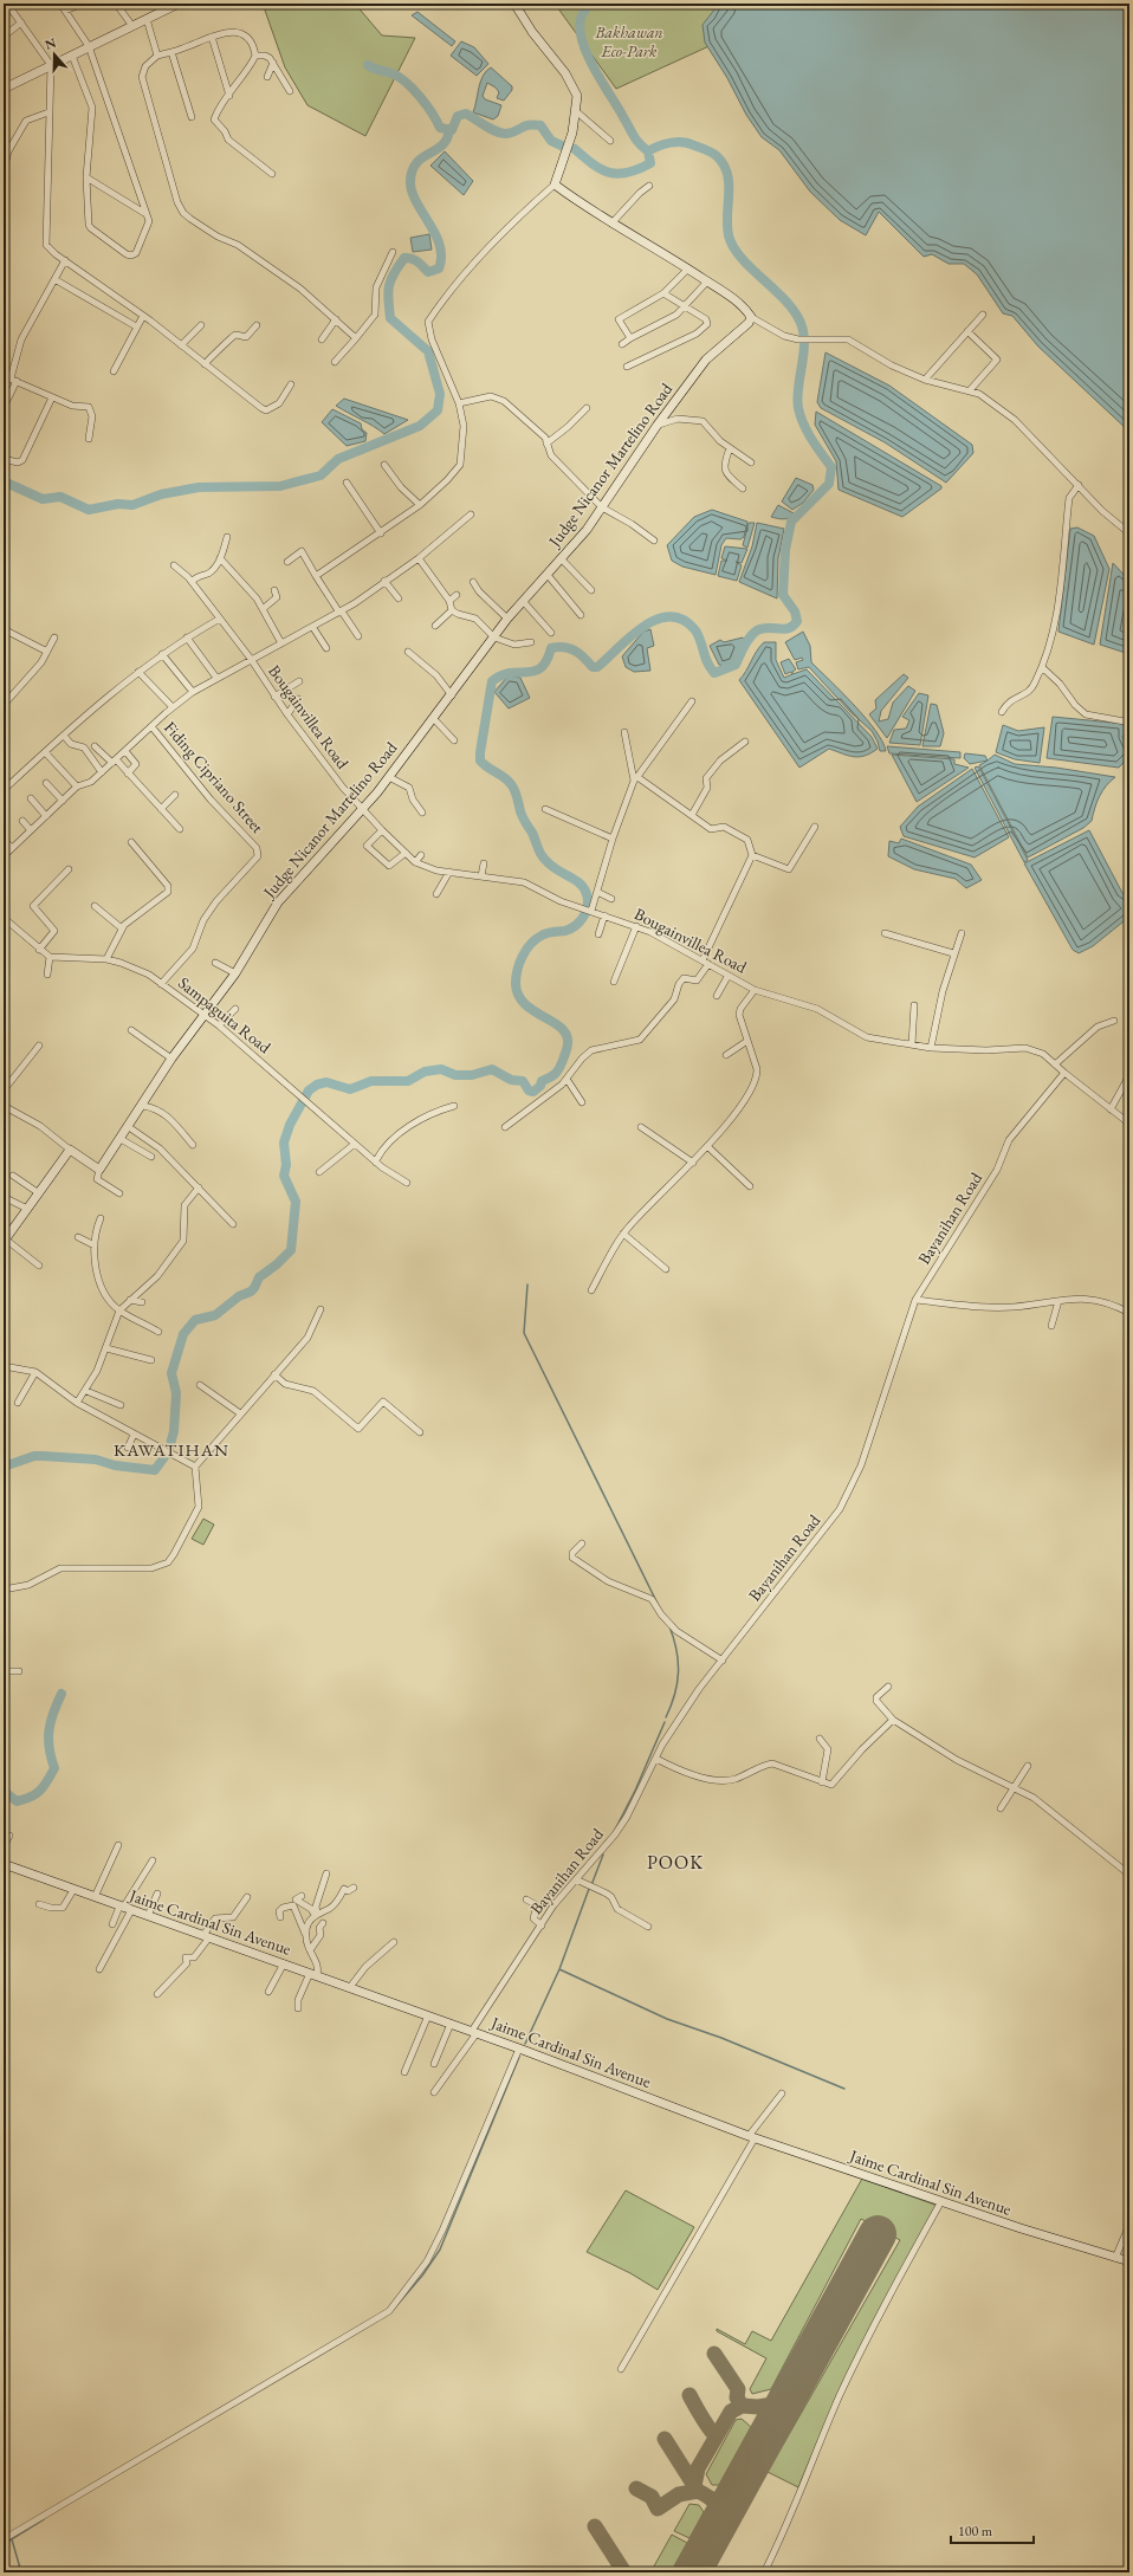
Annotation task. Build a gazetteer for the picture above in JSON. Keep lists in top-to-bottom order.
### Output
{
  "streets": {
    "street": [
      "Judge Nicanor Martelino Road",
      "Bougainvillea Road",
      "Fiding Cipriano Street",
      "Sampaguita Road",
      "Bayanihan Road",
      "Jaime Cardinal Sin Avenue"
    ]
  },
  "crossings": [
    ["Judge Nicanor Martelino Road", "Bougainvillea Road"],
    ["Judge Nicanor Martelino Road", "Sampaguita Road"],
    ["Bougainvillea Road", "Bayanihan Road"],
    ["Fiding Cipriano Street", "Sampaguita Road"],
    ["Bayanihan Road", "Jaime Cardinal Sin Avenue"]
  ],
  "districts": ["KAWATIHAN", "POOK"],
  "parks": ["Bakhawan Eco-Park"],
  "scale_bar": "100 m",
  "north": "top"
}
